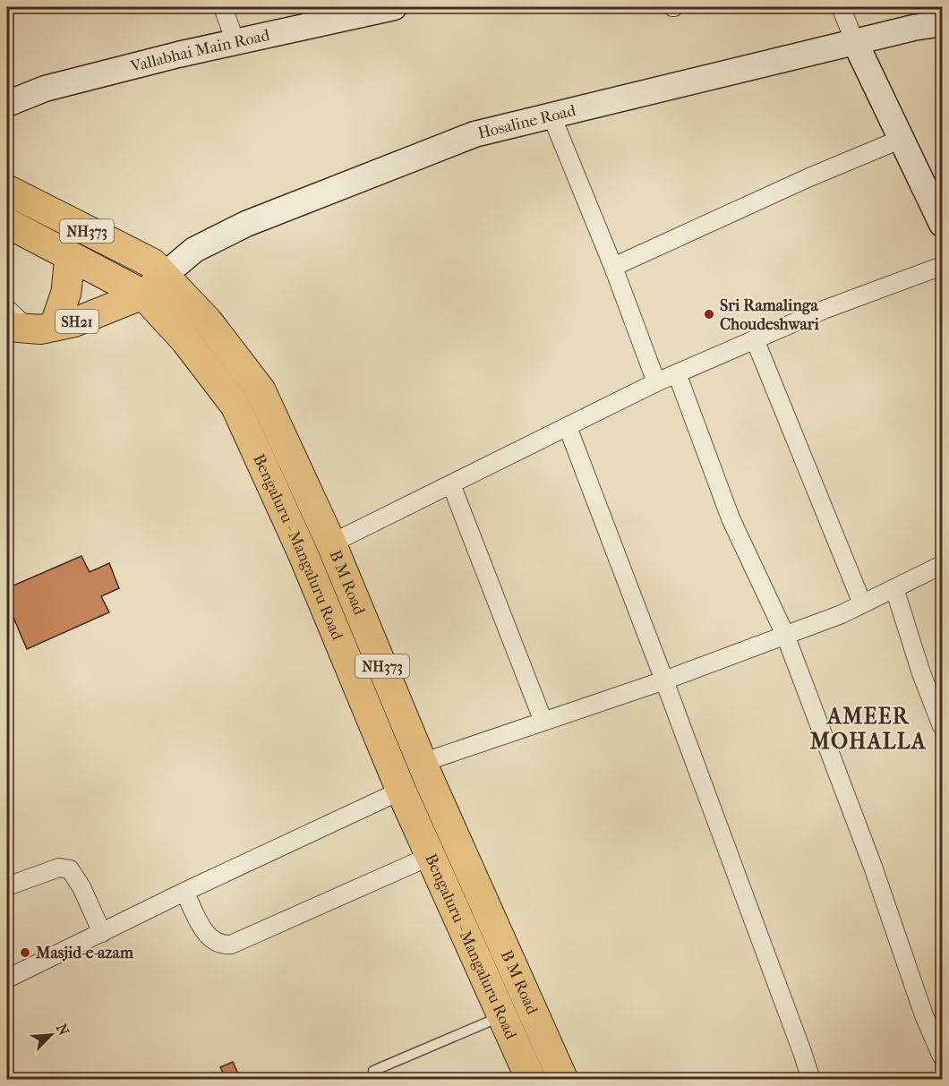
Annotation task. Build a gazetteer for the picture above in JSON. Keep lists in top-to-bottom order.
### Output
{
  "streets": {
    "highway": ["NH373", "Bengaluru - Mangaluru Road", "B M Road"],
    "main road": ["Hosaline Road", "SH21"],
    "street": ["Vallabhai Main Road"]
  },
  "crossings": [
    ["Hosaline Road", "SH21"],
    ["Hosaline Road", "Bengaluru - Mangaluru Road"],
    ["Hosaline Road", "B M Road"],
    ["SH21", "Bengaluru - Mangaluru Road"]
  ],
  "districts": ["AMEER MOHALLA"],
  "places": ["Sri Ramalinga Choudeshwari", "Masjid-e-azam"],
  "north": "top right"
}
